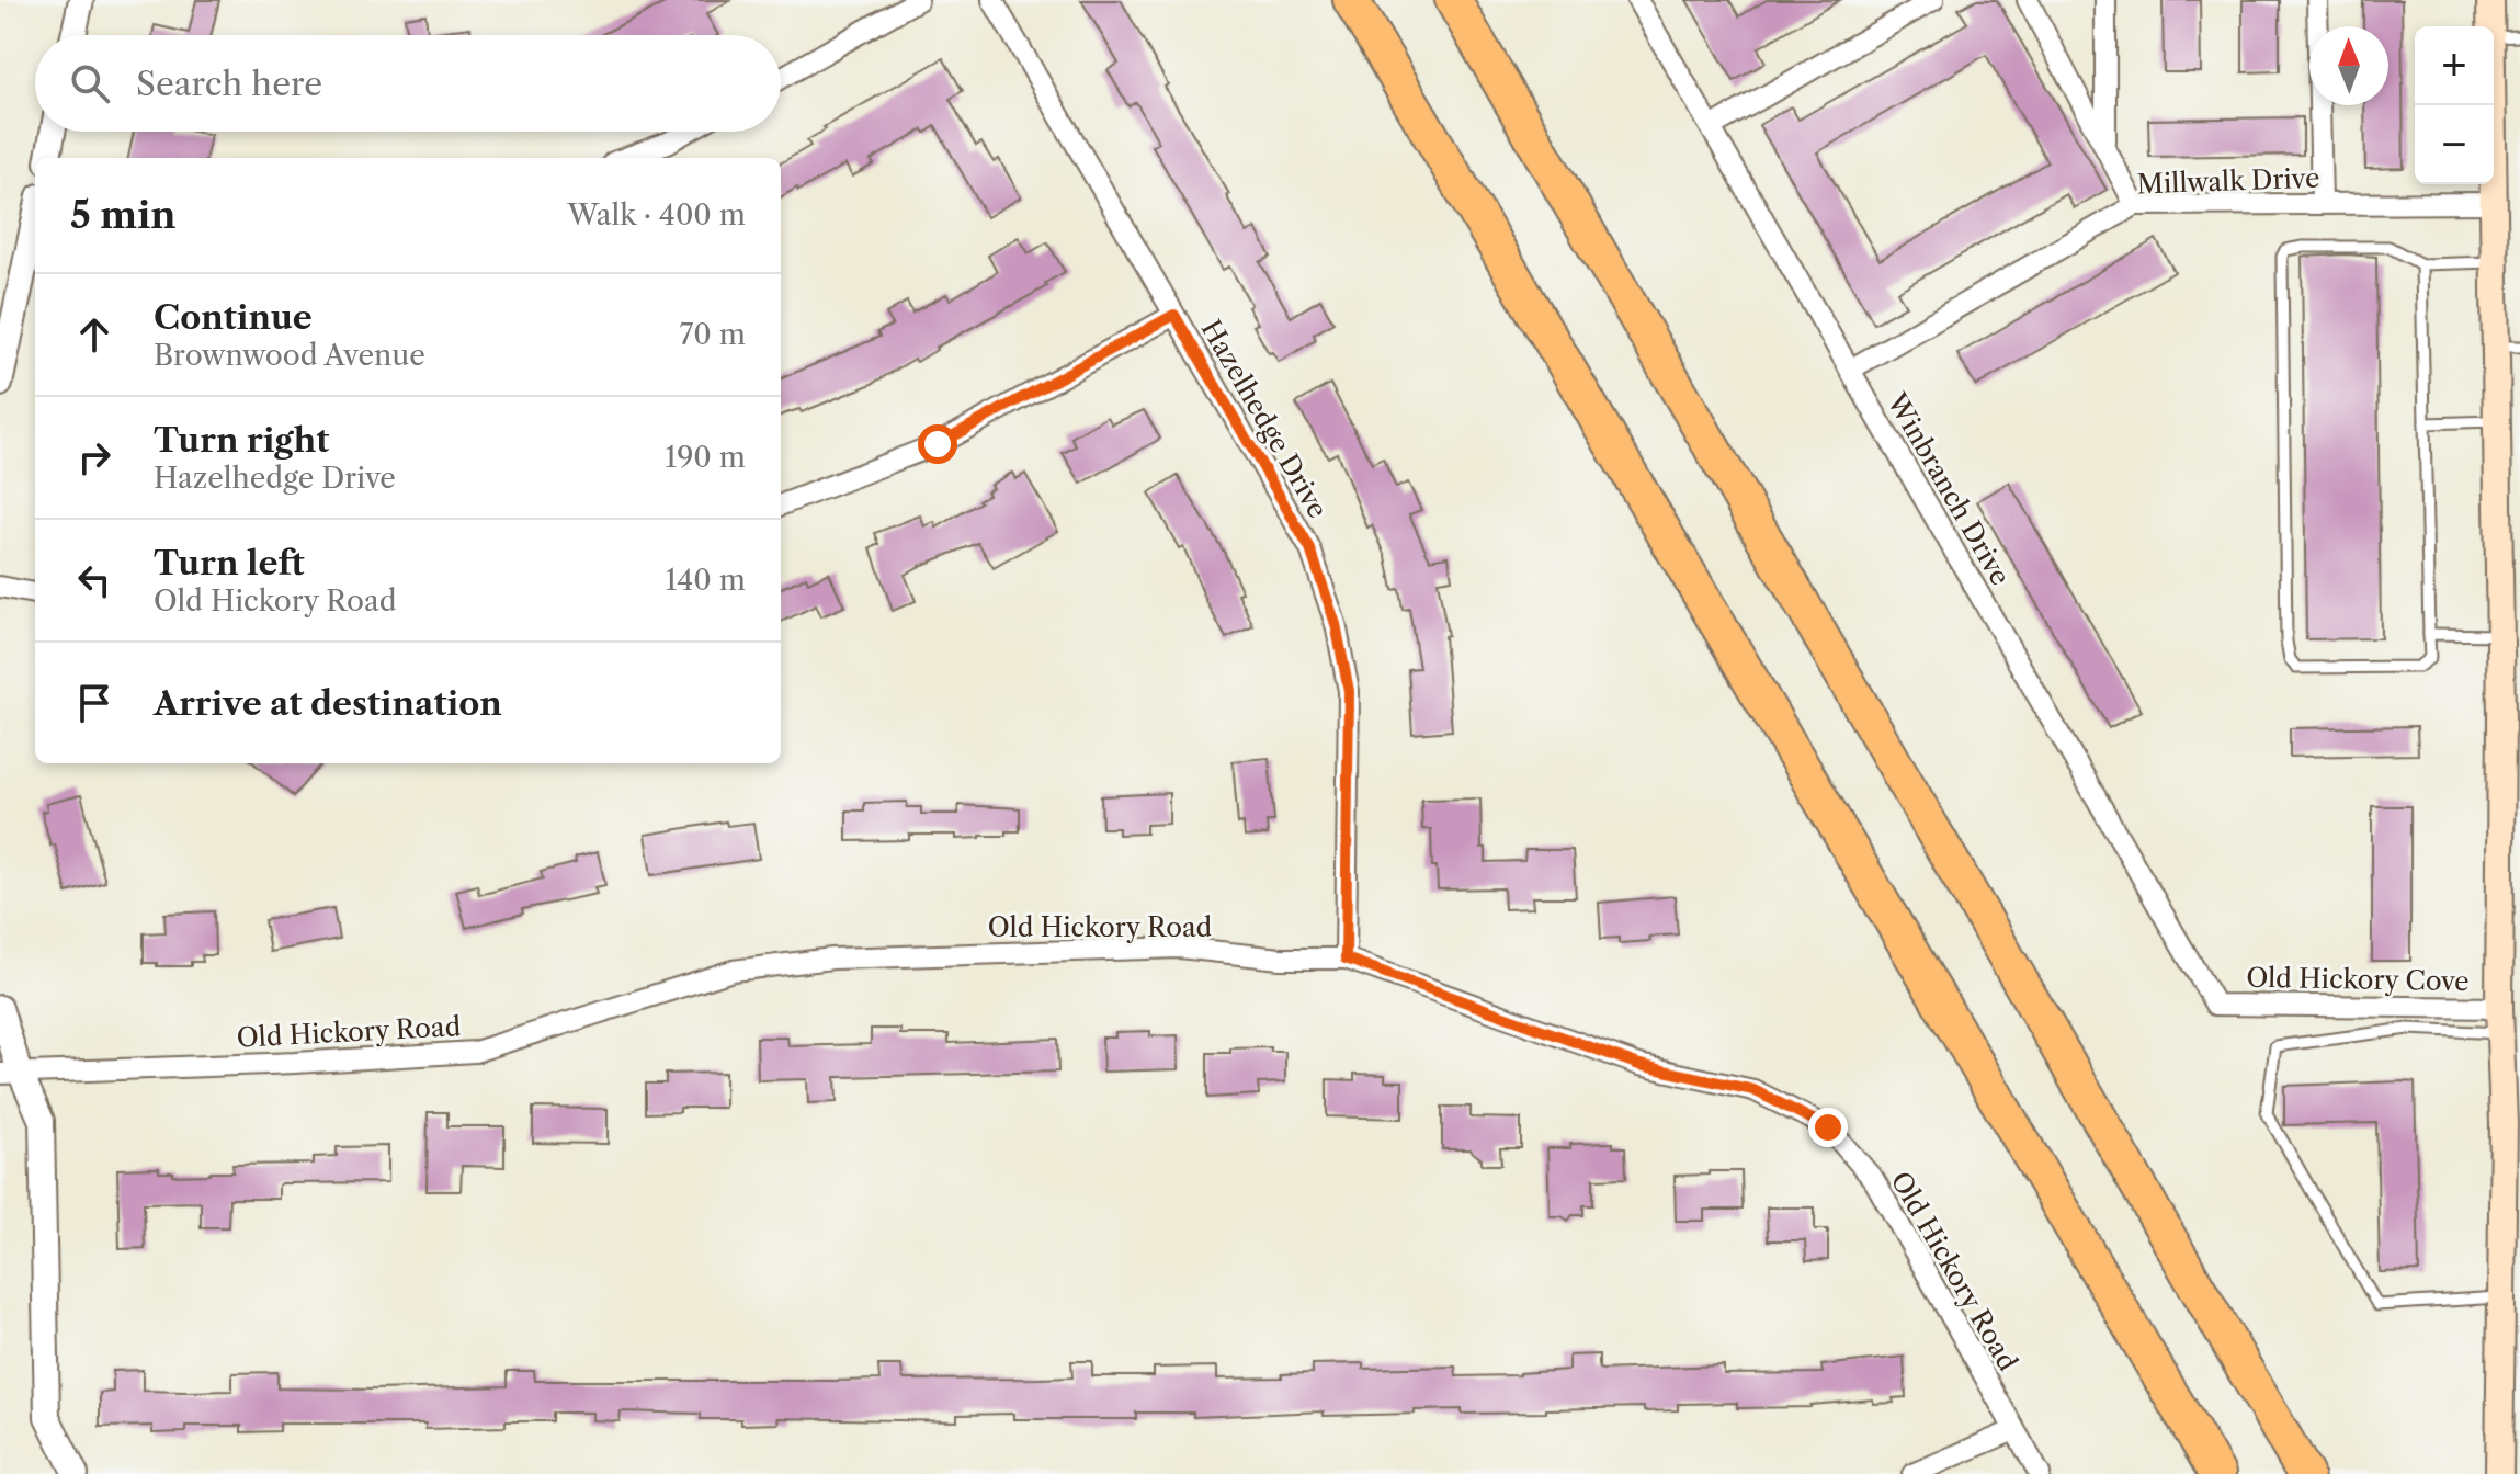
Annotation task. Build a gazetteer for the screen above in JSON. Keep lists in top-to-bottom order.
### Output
{
  "streets": {
    "street": [
      "Millwalk Drive",
      "Hazelhedge Drive",
      "Winbranch Drive",
      "Old Hickory Road",
      "Old Hickory Cove"
    ]
  },
  "crossings": [
    ["Millwalk Drive", "Winbranch Drive"],
    ["Hazelhedge Drive", "Old Hickory Road"],
    ["Winbranch Drive", "Old Hickory Cove"]
  ],
  "north": "top",
  "page": {
    "map_buttons": ["+", "−"],
    "search": "Search here",
    "heading": ["5 min", "Walk · 400 m"],
    "list": [
      ["Continue", "Brownwood Avenue", "70 m"],
      ["Turn right", "Hazelhedge Drive", "190 m"],
      ["Turn left", "Old Hickory Road", "140 m"],
      "Arrive at destination"
    ]
  }
}
